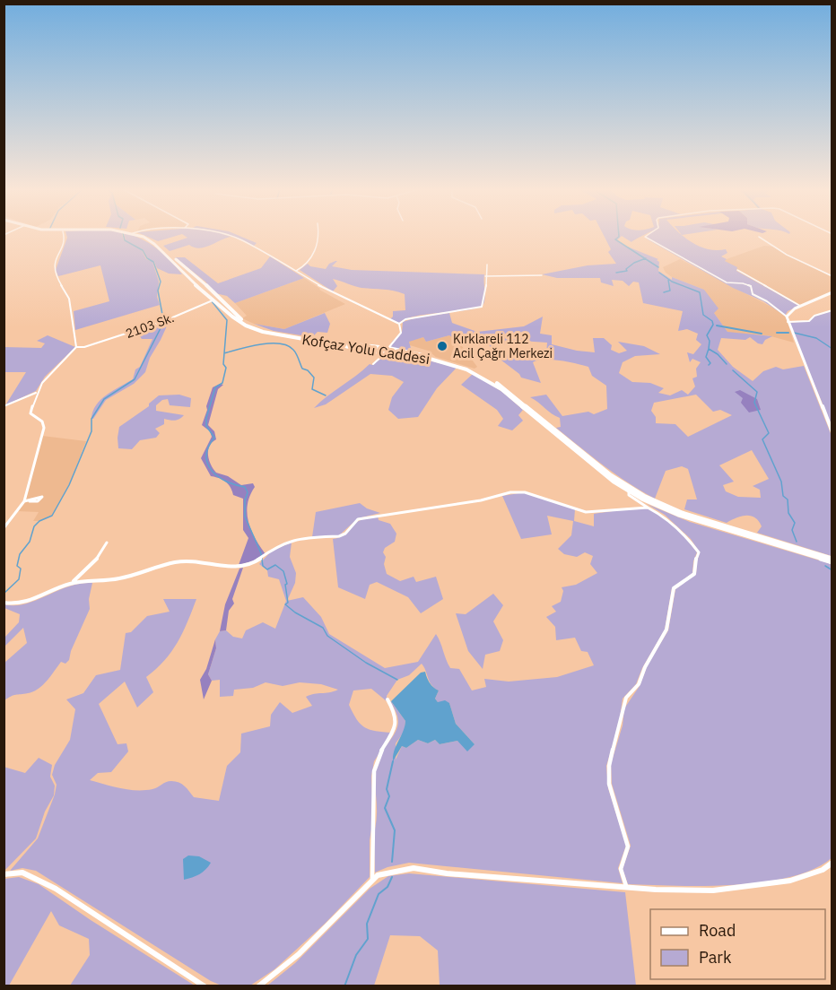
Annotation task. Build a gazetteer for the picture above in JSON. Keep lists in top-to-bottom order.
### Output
{
  "streets": {
    "main road": ["Kofçaz Yolu Caddesi"],
    "street": ["2103 Sk."]
  },
  "crossings": [
    ["2103 Sk.", "Kofçaz Yolu Caddesi"]
  ],
  "places": ["Kırklareli 112 Acil Çağrı Merkezi"],
  "legend": ["Road", "Park"]
}
